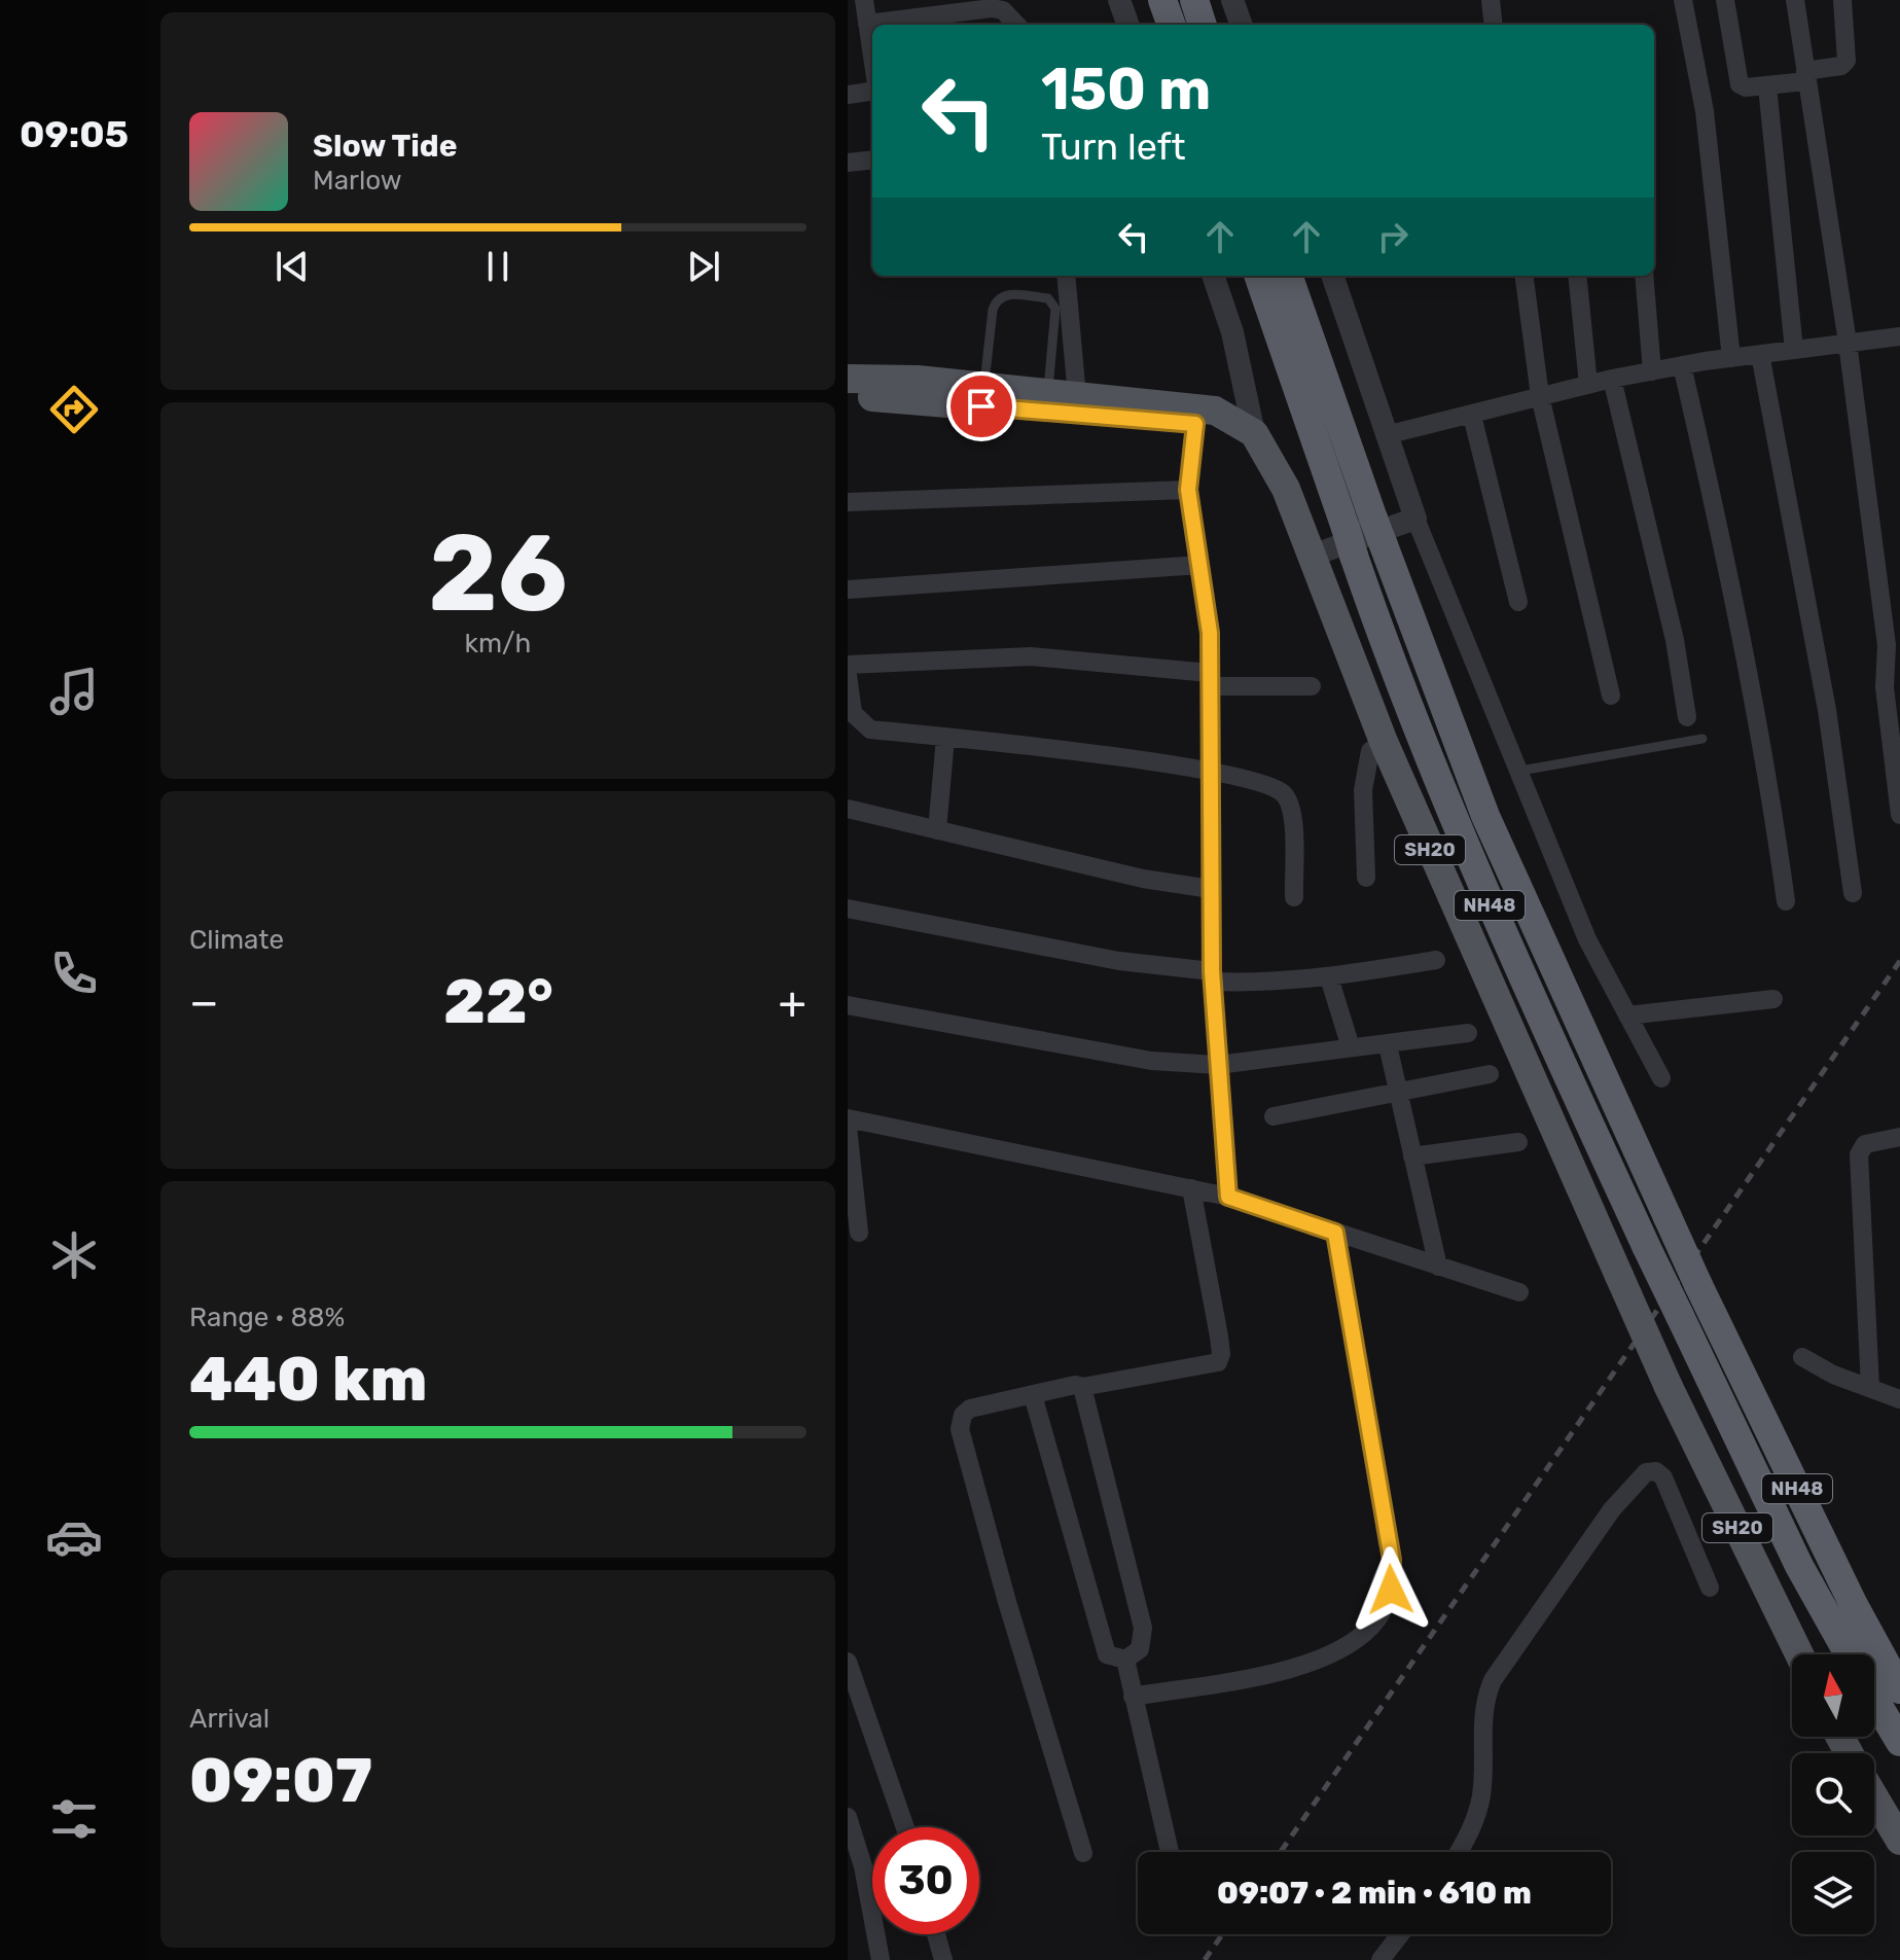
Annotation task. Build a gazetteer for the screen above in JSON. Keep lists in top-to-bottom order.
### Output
{
  "streets": {
    "highway": ["NH48"],
    "main road": ["SH20"]
  },
  "north": "top",
  "page": {
    "tabs": "09:05",
    "turn": ["150 m", "Turn left"],
    "song": ["Slow Tide", "Marlow"],
    "tile": [
      ["26", "km/h"],
      "Climate",
      ["Range · 88%", "440 km"],
      ["Arrival", "09:07"]
    ],
    "heat": ["−", "22°", "+"],
    "limit": "30",
    "trip": "09:07 · 2 min · 610 m"
  }
}
